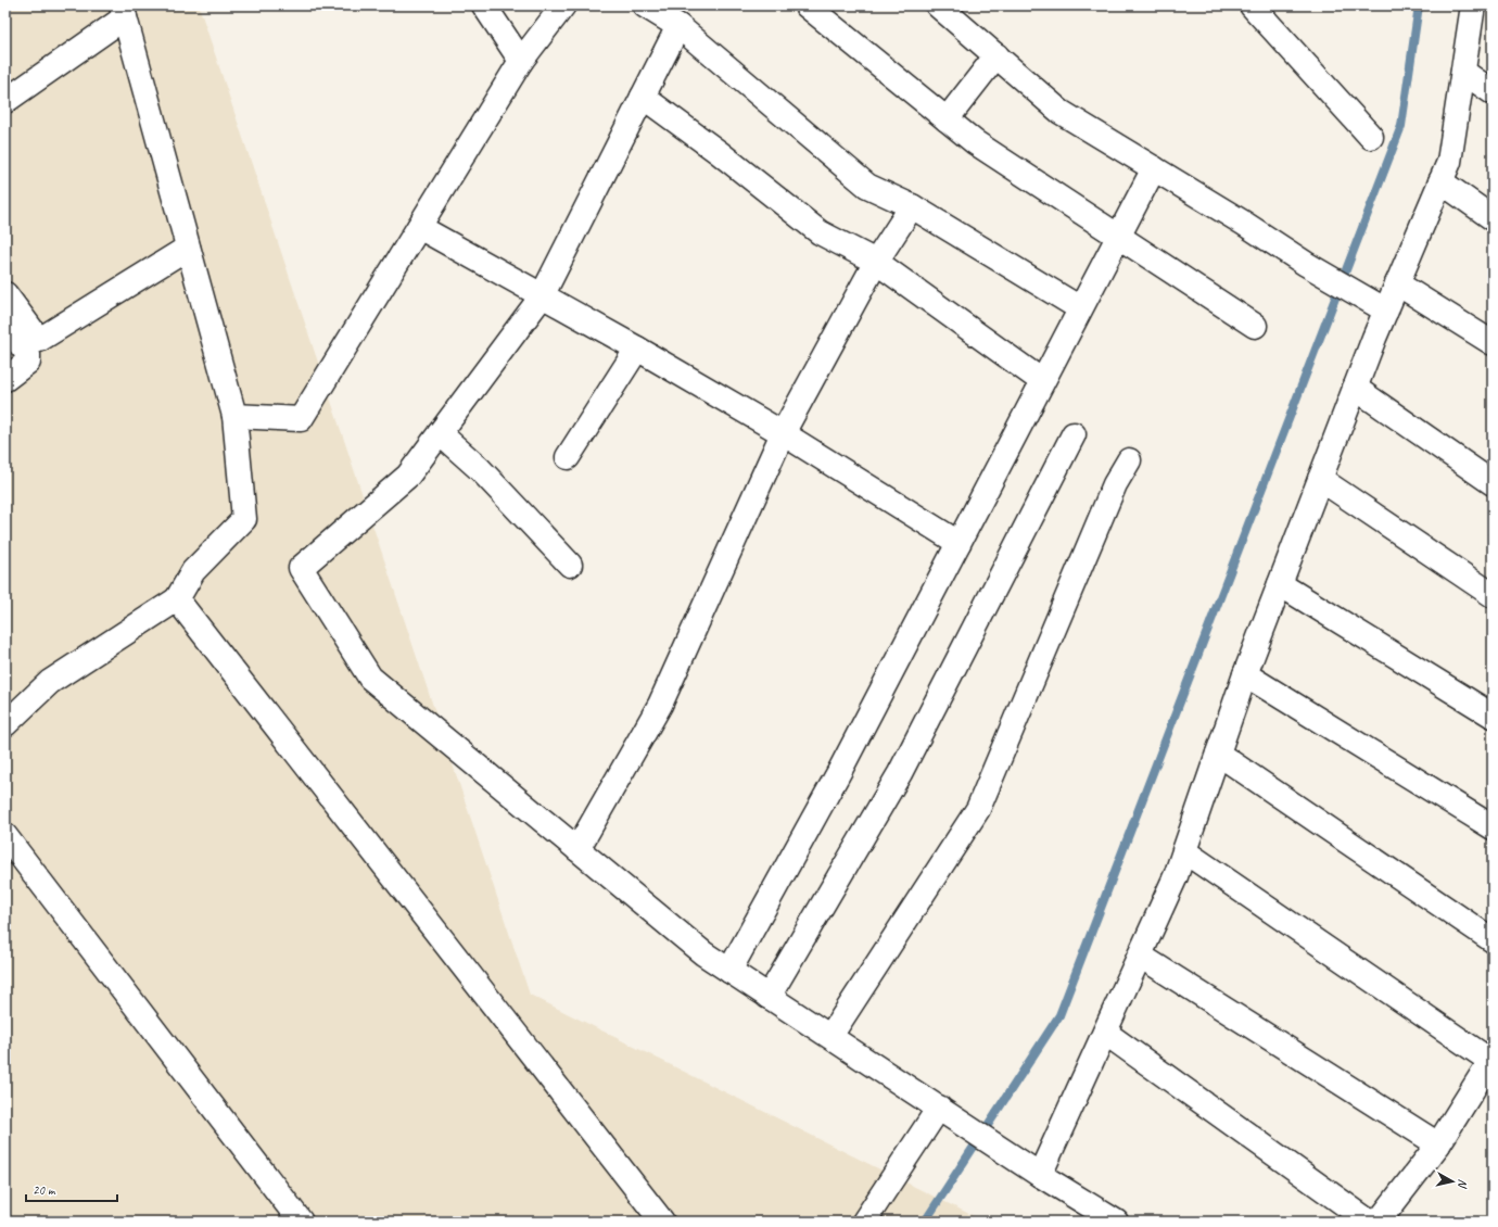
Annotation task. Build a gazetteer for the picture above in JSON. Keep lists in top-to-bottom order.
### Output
{
  "scale_bar": "20 m",
  "north": "right"
}
